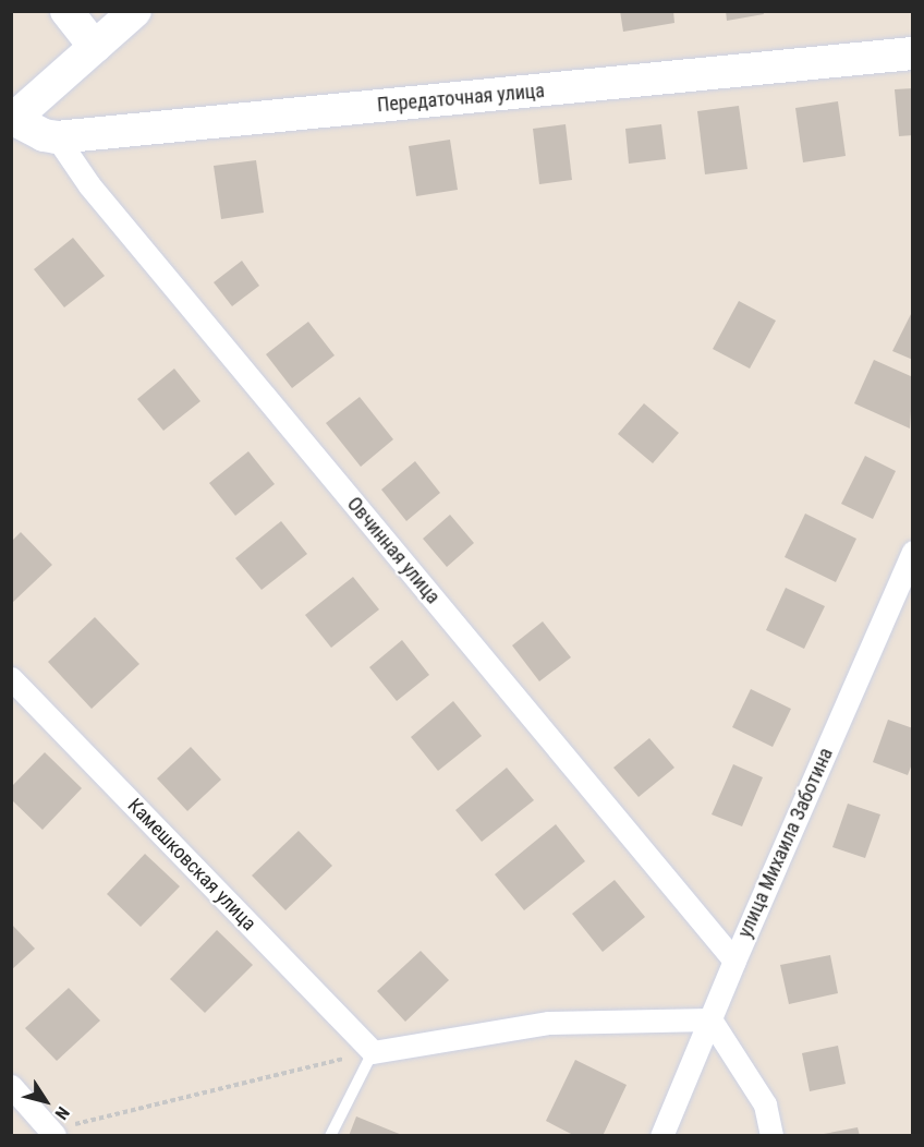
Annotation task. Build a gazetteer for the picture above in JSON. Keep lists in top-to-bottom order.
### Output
{
  "streets": {
    "main road": ["Передаточная улица"],
    "street": ["Овчинная улица", "улица Михаила Заботина", "Камешковская улица"]
  },
  "crossings": [
    ["Передаточная улица", "Овчинная улица"],
    ["Овчинная улица", "улица Михаила Заботина"]
  ],
  "north": "bottom right"
}
